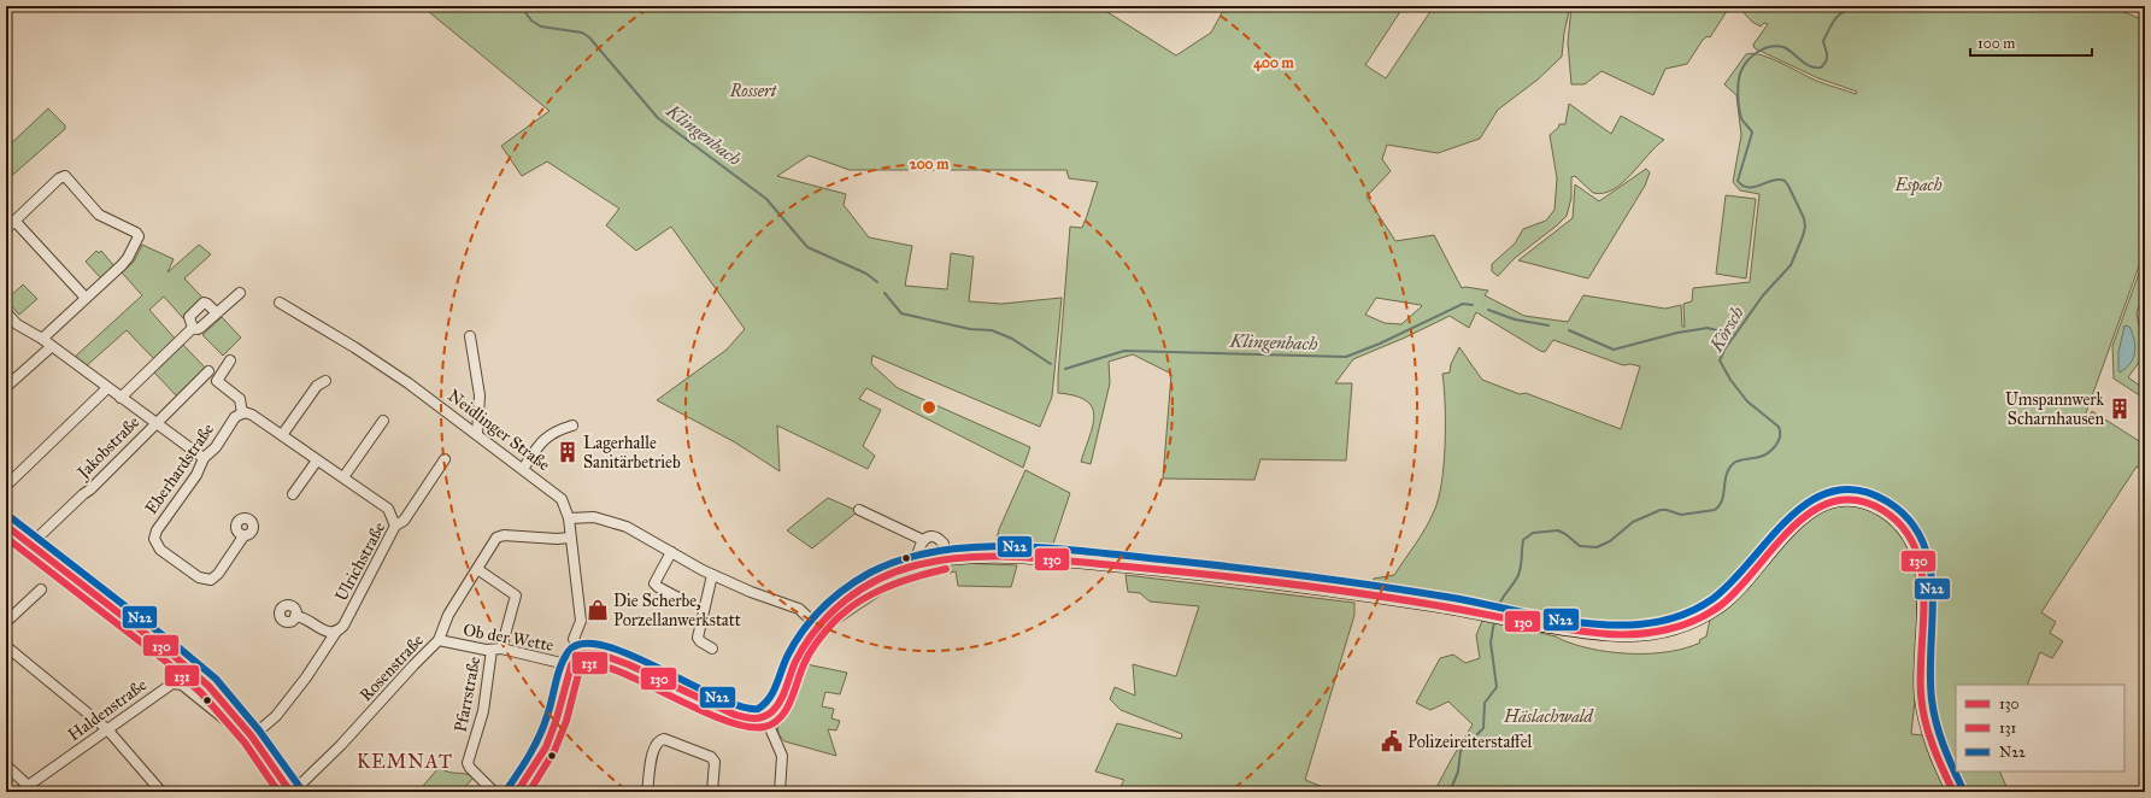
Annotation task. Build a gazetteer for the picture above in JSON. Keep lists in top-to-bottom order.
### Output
{
  "streets": {
    "street": [
      "Neidlinger Straße",
      "Jakobstraße",
      "Eberhardstraße",
      "Ulrichstraße",
      "Ob der Wette",
      "Rosenstraße",
      "Pfarrstraße",
      "Haldenstraße"
    ]
  },
  "crossings": [
    ["Neidlinger Straße", "Ob der Wette"],
    ["Neidlinger Straße", "Rosenstraße"],
    ["Ob der Wette", "Rosenstraße"],
    ["Ob der Wette", "Pfarrstraße"]
  ],
  "districts": ["KEMNAT"],
  "water": ["Klingenbach", "Körsch"],
  "parks": ["Rossert", "Espach", "Häslachwald"],
  "places": {
    "building": ["Umspannwerk Scharnhausen", "Lagerhalle Sanitärbetrieb"],
    "shop": ["Die Scherbe, Porzellanwerkstatt"],
    "public building": ["Polizeireiterstaffel"]
  },
  "lines": ["transit line N22", "transit line 130", "transit line 131"],
  "legend": ["130", "131", "N22"],
  "scale_bar": "100 m",
  "rings": ["400 m", "200 m"]
}
